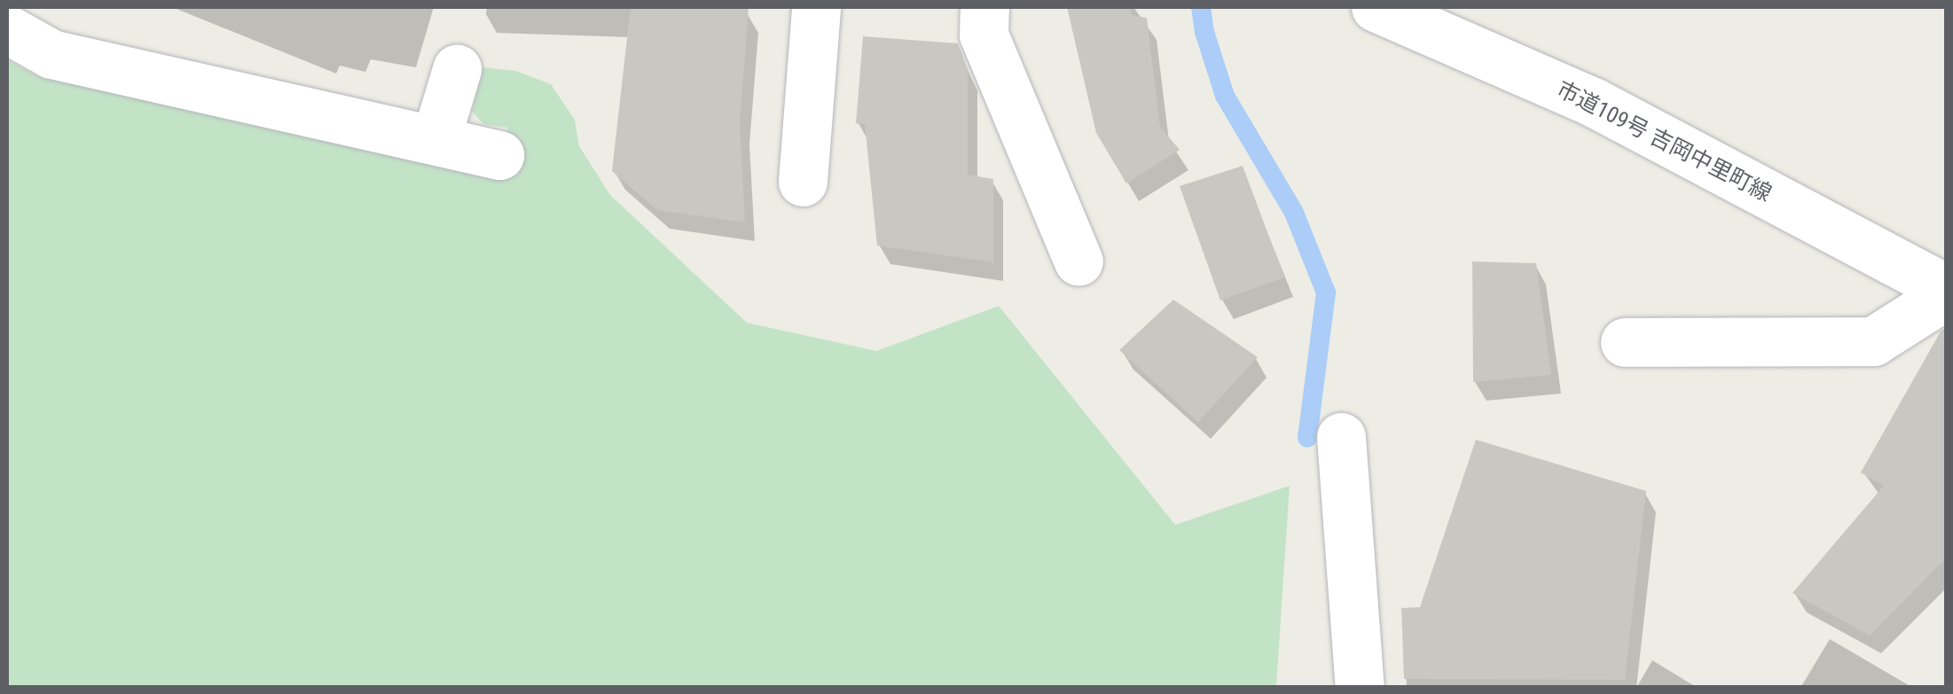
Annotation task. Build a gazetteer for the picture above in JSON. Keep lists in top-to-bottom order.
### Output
{
  "streets": {
    "street": ["市道109号 吉岡中里町線"]
  }
}
